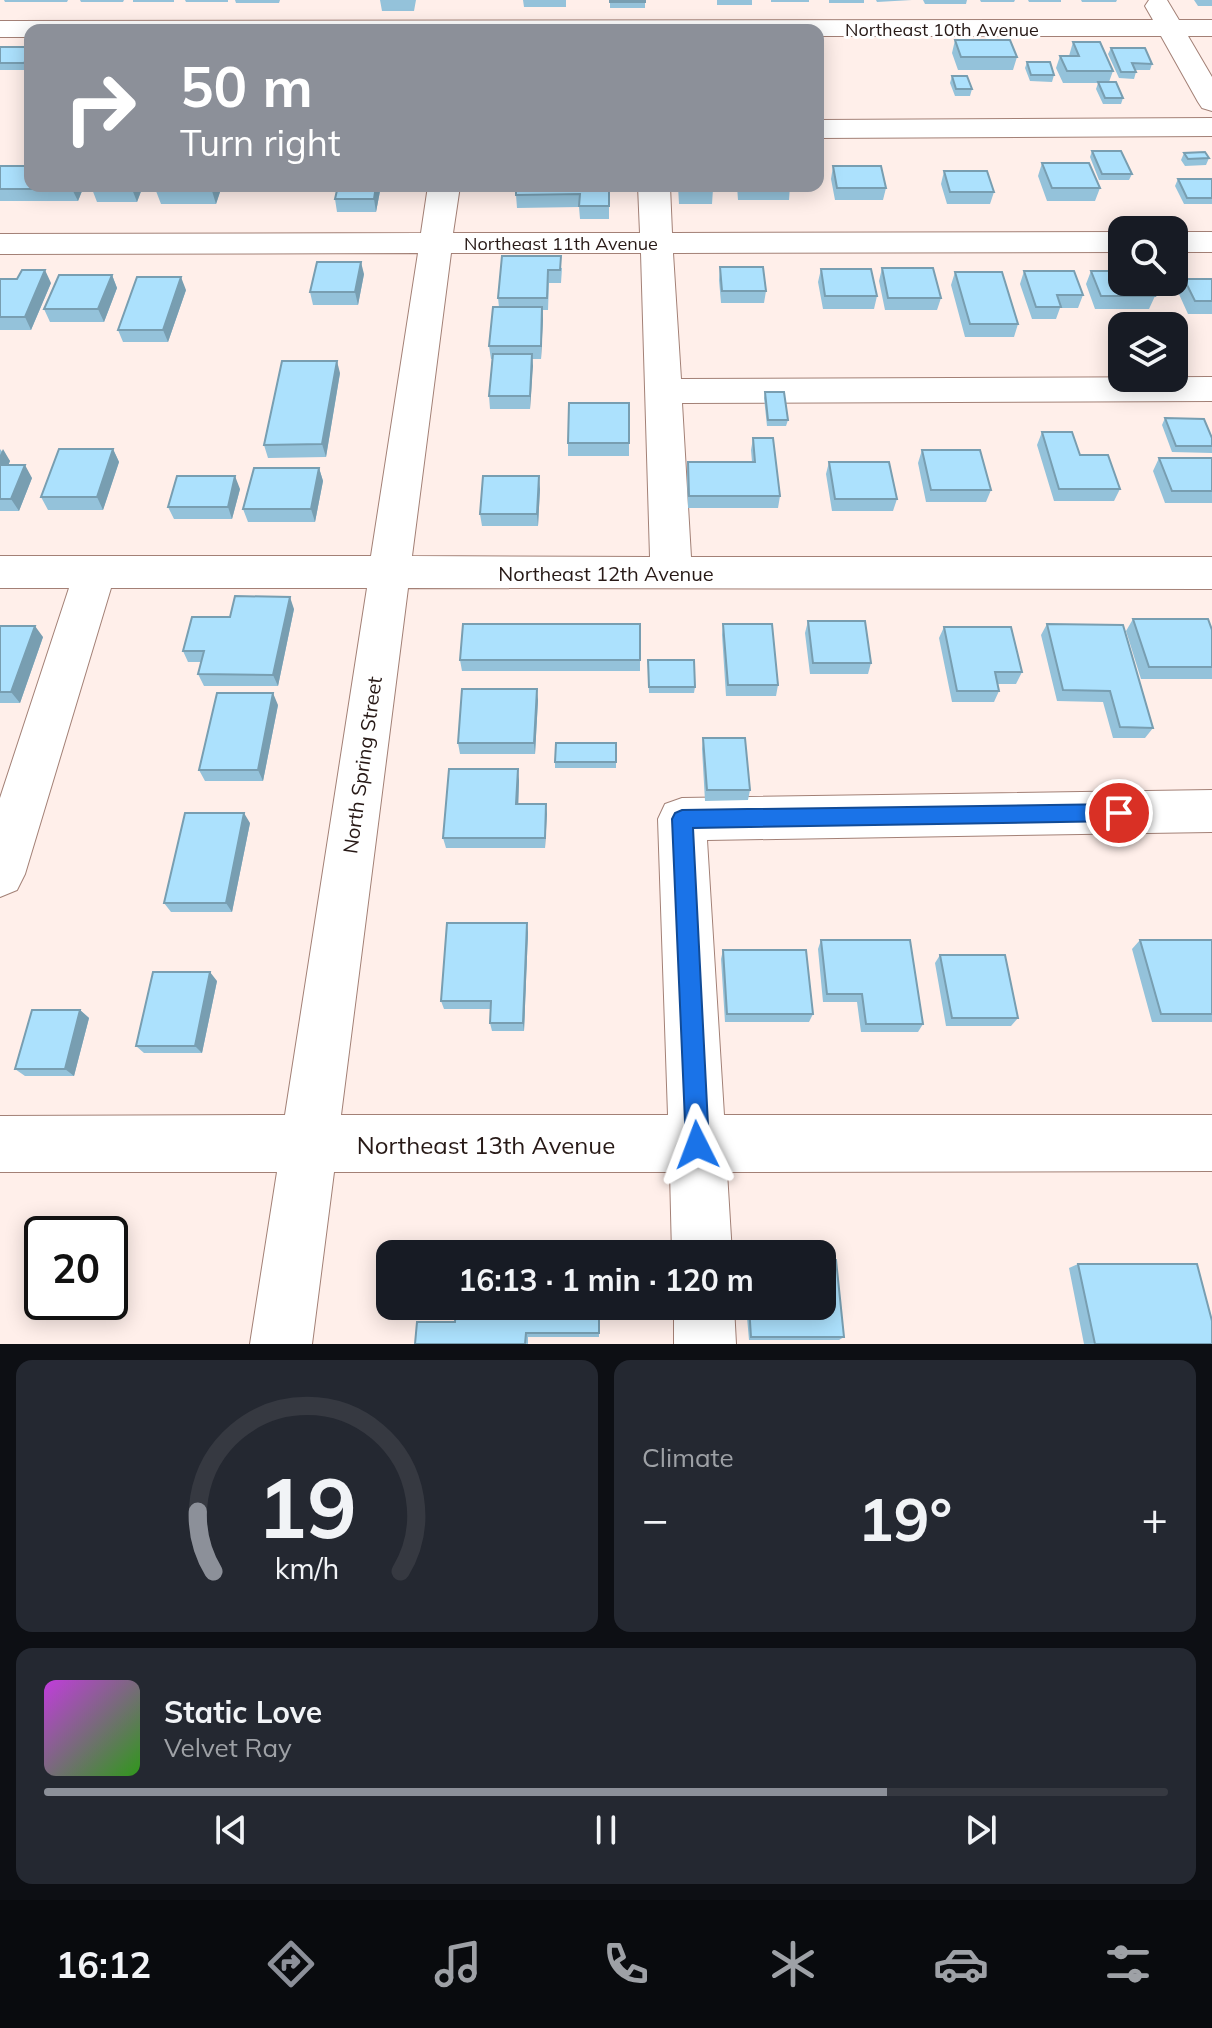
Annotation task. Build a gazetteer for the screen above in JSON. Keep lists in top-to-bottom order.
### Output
{
  "streets": {
    "street": [
      "Northeast 10th Avenue",
      "Northeast 11th Avenue",
      "Northeast 12th Avenue",
      "North Spring Street",
      "Northeast 13th Avenue"
    ]
  },
  "crossings": [
    ["Northeast 11th Avenue", "North Spring Street"],
    ["Northeast 12th Avenue", "North Spring Street"],
    ["North Spring Street", "Northeast 13th Avenue"]
  ],
  "page": {
    "turn": ["50 m", "Turn right"],
    "limit": "20",
    "trip": "16:13 · 1 min · 120 m",
    "tile": "Climate",
    "heat": ["−", "19°", "+"],
    "song": ["Static Love", "Velvet Ray"],
    "tabs": "16:12",
    "gauge": ["19", "km/h"]
  }
}
